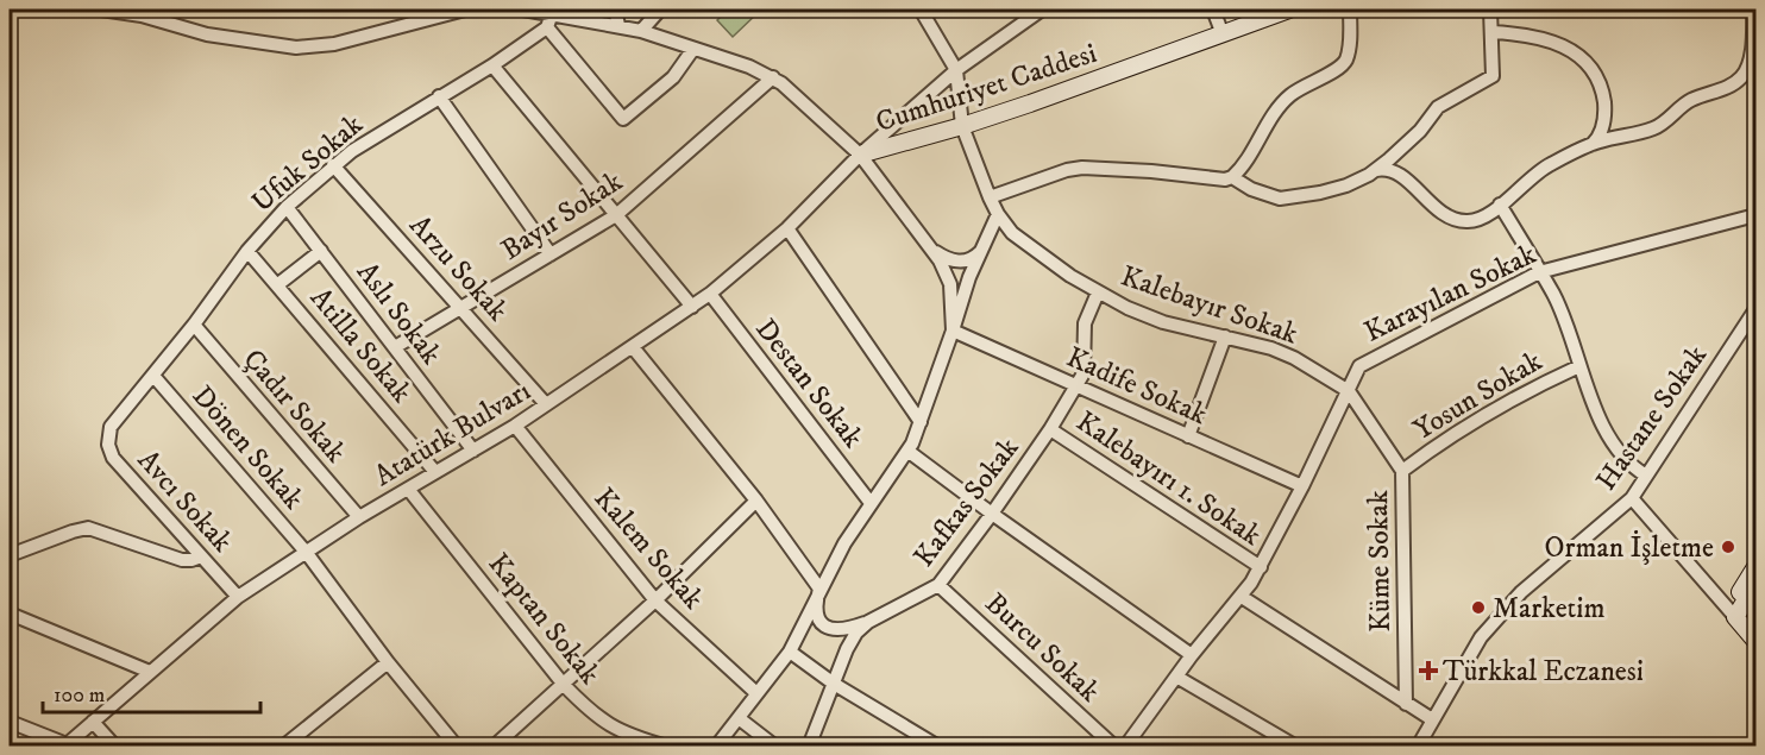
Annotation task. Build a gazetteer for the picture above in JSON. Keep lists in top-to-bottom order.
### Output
{
  "streets": {
    "main road": ["Cumhuriyet Caddesi"],
    "street": [
      "Ufuk Sokak",
      "Bayır Sokak",
      "Arzu Sokak",
      "Karayılan Sokak",
      "Kalebayır Sokak",
      "Aslı Sokak",
      "Atilla Sokak",
      "Destan Sokak",
      "Kadife Sokak",
      "Yosun Sokak",
      "Çadır Sokak",
      "Hastane Sokak",
      "Atatürk Bulvarı",
      "Dönen Sokak",
      "Kalebayırı 1. Sokak",
      "Avcı Sokak",
      "Kafkas Sokak",
      "Kalem Sokak",
      "Küme Sokak",
      "Kaptan Sokak",
      "Burcu Sokak"
    ]
  },
  "crossings": [
    ["Cumhuriyet Caddesi", "Kalebayır Sokak"],
    ["Cumhuriyet Caddesi", "Atatürk Bulvarı"],
    ["Ufuk Sokak", "Arzu Sokak"],
    ["Ufuk Sokak", "Aslı Sokak"],
    ["Ufuk Sokak", "Atilla Sokak"],
    ["Ufuk Sokak", "Çadır Sokak"],
    ["Ufuk Sokak", "Dönen Sokak"],
    ["Ufuk Sokak", "Avcı Sokak"],
    ["Bayır Sokak", "Arzu Sokak"],
    ["Bayır Sokak", "Aslı Sokak"],
    ["Arzu Sokak", "Atatürk Bulvarı"],
    ["Karayılan Sokak", "Kalebayır Sokak"],
    ["Karayılan Sokak", "Kadife Sokak"],
    ["Karayılan Sokak", "Kalebayırı 1. Sokak"],
    ["Karayılan Sokak", "Küme Sokak"],
    ["Kalebayır Sokak", "Atatürk Bulvarı"],
    ["Kalebayır Sokak", "Kafkas Sokak"],
    ["Kalebayır Sokak", "Küme Sokak"],
    ["Aslı Sokak", "Atatürk Bulvarı"],
    ["Atilla Sokak", "Atatürk Bulvarı"],
    ["Destan Sokak", "Atatürk Bulvarı"],
    ["Kadife Sokak", "Kafkas Sokak"],
    ["Yosun Sokak", "Küme Sokak"],
    ["Çadır Sokak", "Atatürk Bulvarı"],
    ["Atatürk Bulvarı", "Dönen Sokak"],
    ["Atatürk Bulvarı", "Avcı Sokak"],
    ["Atatürk Bulvarı", "Kalem Sokak"],
    ["Atatürk Bulvarı", "Kaptan Sokak"],
    ["Kalebayırı 1. Sokak", "Kafkas Sokak"],
    ["Kafkas Sokak", "Burcu Sokak"]
  ],
  "places": {
    "other": ["Orman İşletme", "Marketim"],
    "health": ["Türkkal Eczanesi"]
  },
  "scale_bar": "100 m"
}
